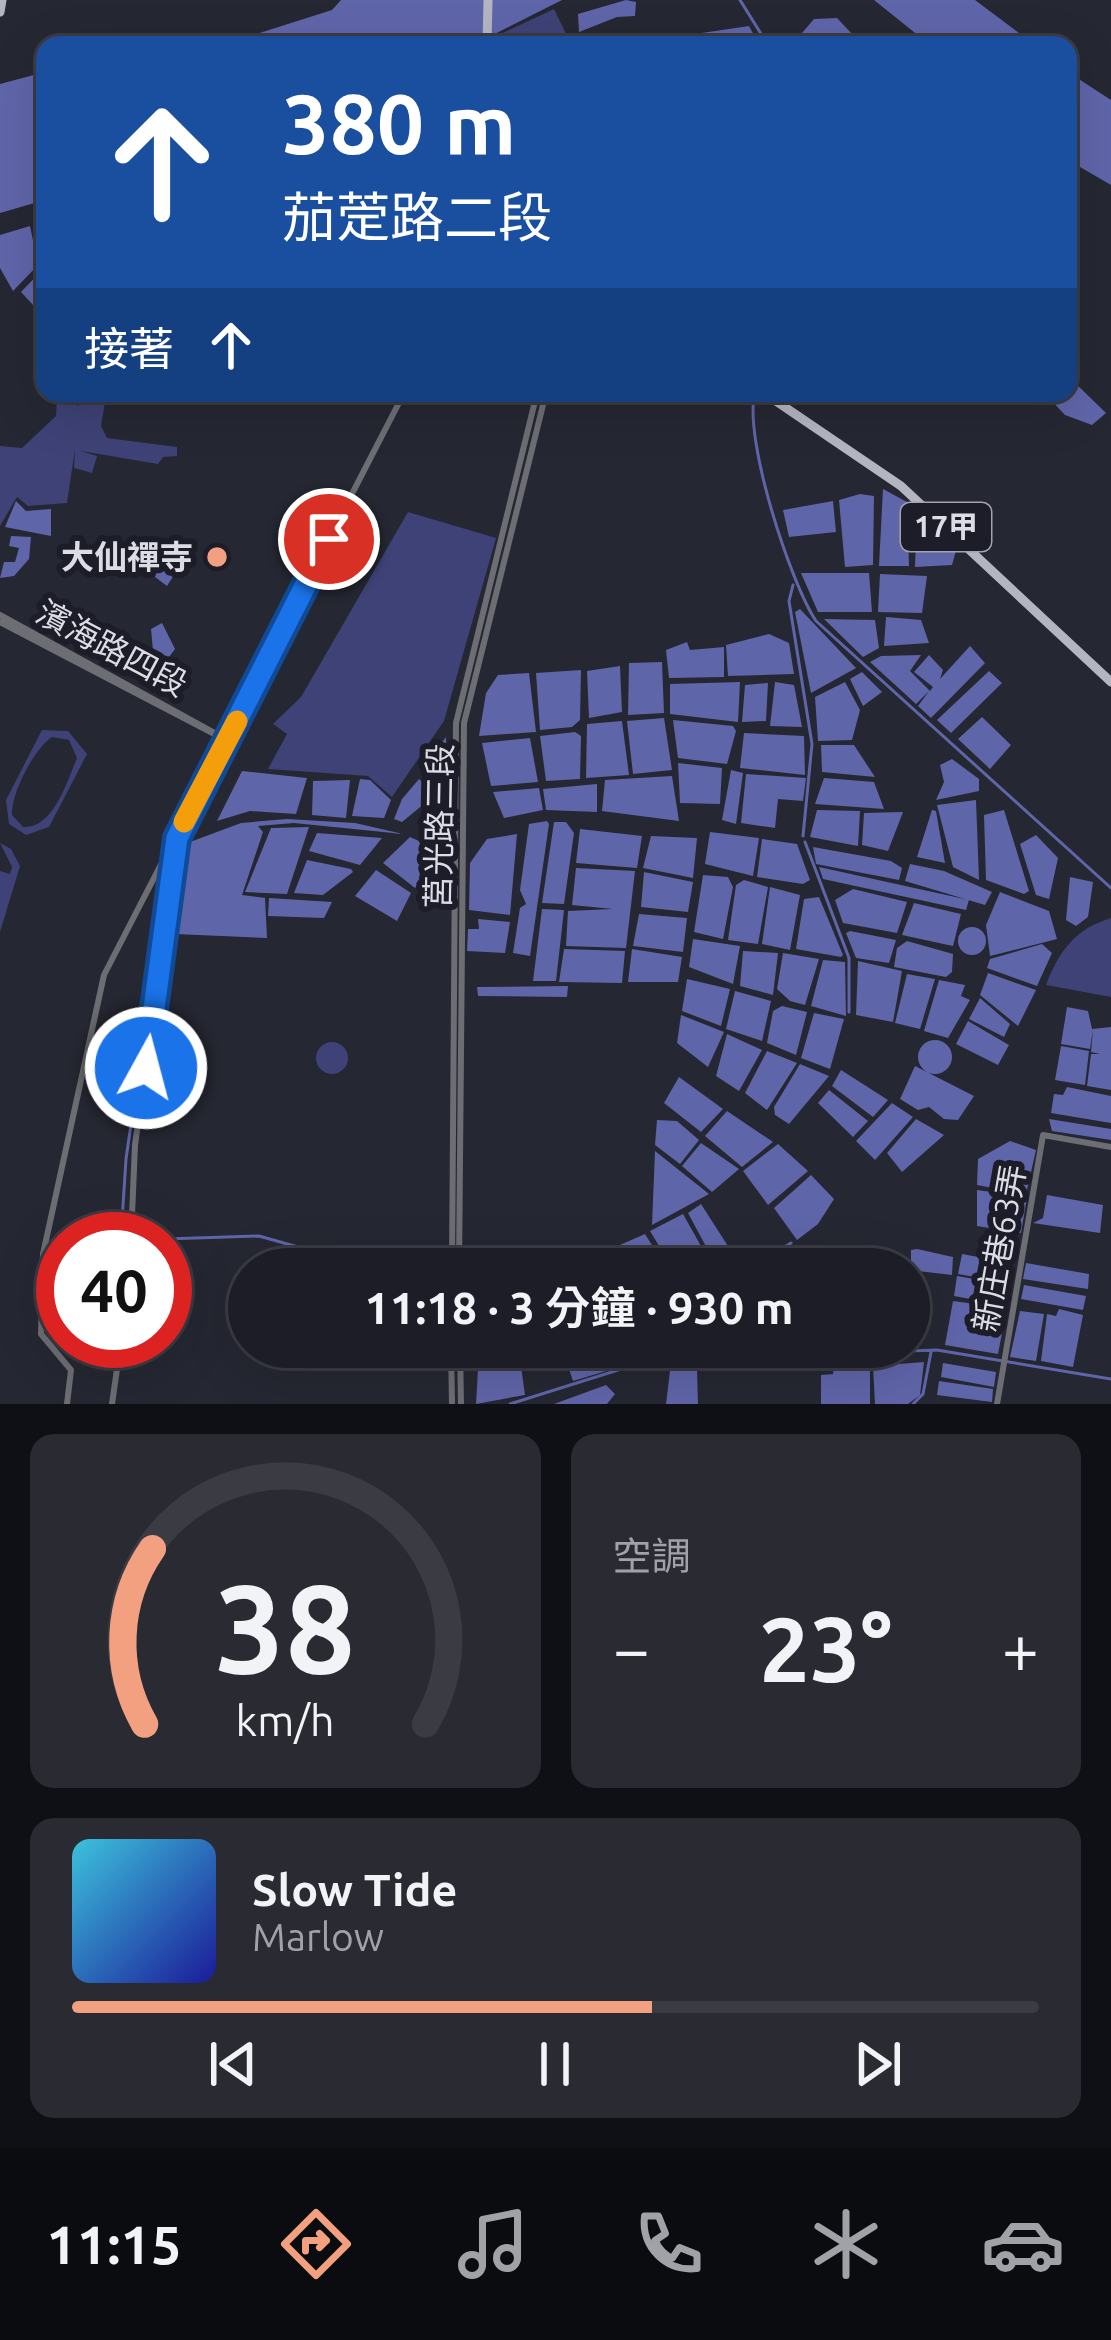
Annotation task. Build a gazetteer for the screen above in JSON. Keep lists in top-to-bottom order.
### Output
{
  "streets": {
    "main road": ["17甲"],
    "street": ["濱海路四段", "莒光路三段", "新庄巷63弄"]
  },
  "places": ["大仙禪寺"],
  "page": {
    "turn": ["380 m", "茄萣路二段"],
    "then": "接著",
    "limit": "40",
    "trip": "11:18 · 3 分鐘 · 930 m",
    "tile": "空調",
    "heat": ["−", "23°", "+"],
    "song": ["Slow Tide", "Marlow"],
    "tabs": "11:15",
    "gauge": ["38", "km/h"]
  }
}
